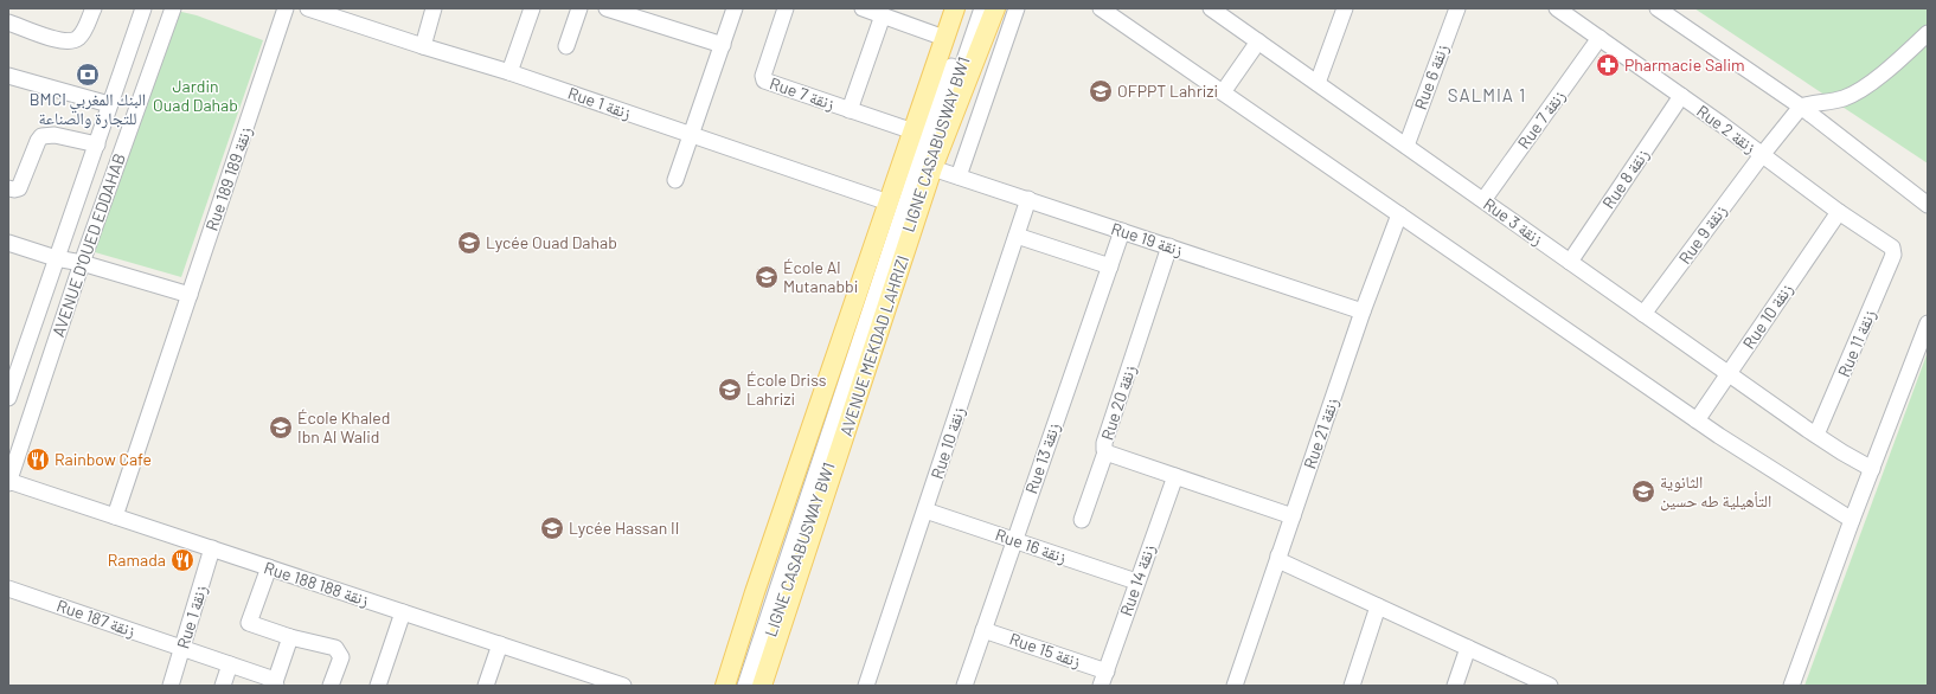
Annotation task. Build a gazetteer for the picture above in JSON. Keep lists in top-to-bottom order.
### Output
{
  "streets": {
    "main road": ["AVENUE MEKDAD LAHRIZI"],
    "street": [
      "Rue 6 زنقة",
      "Rue 7 زنقة",
      "Rue 1 زنقة",
      "Rue 2 زنقة",
      "LIGNE CASABUSWAY BW1",
      "Rue 189 زنقة 189",
      "Rue 8 زنقة",
      "Rue 3 زنقة",
      "Rue 9 زنقة",
      "Rue 19 زنقة",
      "AVENUE D'OUED EDDAHAB",
      "Rue 10 زنقة",
      "Rue 11 زنقة",
      "Rue 20 زنقة",
      "Rue 21 زنقة",
      "Rue 13 زنقة",
      "Rue 16 زنقة",
      "Rue 14 زنقة",
      "Rue 188 زنقة 188",
      "Rue 187 زنقة",
      "Rue 15 زنقة"
    ]
  },
  "crossings": [
    ["Rue 6 زنقة", "Rue 3 زنقة"],
    ["Rue 7 زنقة", "Rue 2 زنقة"],
    ["Rue 7 زنقة", "Rue 3 زنقة"],
    ["Rue 7 زنقة", "AVENUE MEKDAD LAHRIZI"],
    ["Rue 1 زنقة", "AVENUE MEKDAD LAHRIZI"],
    ["Rue 1 زنقة", "Rue 188 زنقة 188"],
    ["Rue 1 زنقة", "Rue 187 زنقة"],
    ["Rue 2 زنقة", "Rue 8 زنقة"],
    ["Rue 2 زنقة", "Rue 9 زنقة"],
    ["Rue 2 زنقة", "Rue 10 زنقة"],
    ["Rue 2 زنقة", "Rue 11 زنقة"],
    ["Rue 189 زنقة 189", "Rue 188 زنقة 188"],
    ["Rue 8 زنقة", "Rue 3 زنقة"],
    ["Rue 3 زنقة", "Rue 9 زنقة"],
    ["Rue 3 زنقة", "Rue 10 زنقة"],
    ["Rue 3 زنقة", "Rue 11 زنقة"],
    ["Rue 19 زنقة", "Rue 10 زنقة"],
    ["Rue 19 زنقة", "AVENUE MEKDAD LAHRIZI"],
    ["Rue 19 زنقة", "Rue 20 زنقة"],
    ["Rue 19 زنقة", "Rue 21 زنقة"],
    ["Rue 19 زنقة", "Rue 13 زنقة"],
    ["AVENUE D'OUED EDDAHAB", "Rue 188 زنقة 188"],
    ["Rue 10 زنقة", "Rue 16 زنقة"],
    ["Rue 20 زنقة", "Rue 21 زنقة"],
    ["Rue 20 زنقة", "Rue 14 زنقة"],
    ["Rue 13 زنقة", "Rue 16 زنقة"],
    ["Rue 13 زنقة", "Rue 15 زنقة"],
    ["Rue 16 زنقة", "Rue 14 زنقة"],
    ["Rue 14 زنقة", "Rue 15 زنقة"]
  ],
  "districts": ["SALMIA 1"],
  "parks": ["Jardin Ouad Dahab"],
  "places": {
    "pharmacy": ["Pharmacie Salim"],
    "bank": ["BMCI البنك المغربي للتجارة والصناعة"],
    "school or university": [
      "OFPPT Lahrizi",
      "Lycée Ouad Dahab",
      "École Al Mutanabbi",
      "École Driss Lahrizi",
      "École Khaled Ibn Al Walid",
      "الثانوية التأهيلية طه حسين",
      "Lycée Hassan II"
    ],
    "restaurant": ["Rainbow Cafe", "Ramada"]
  }
}
